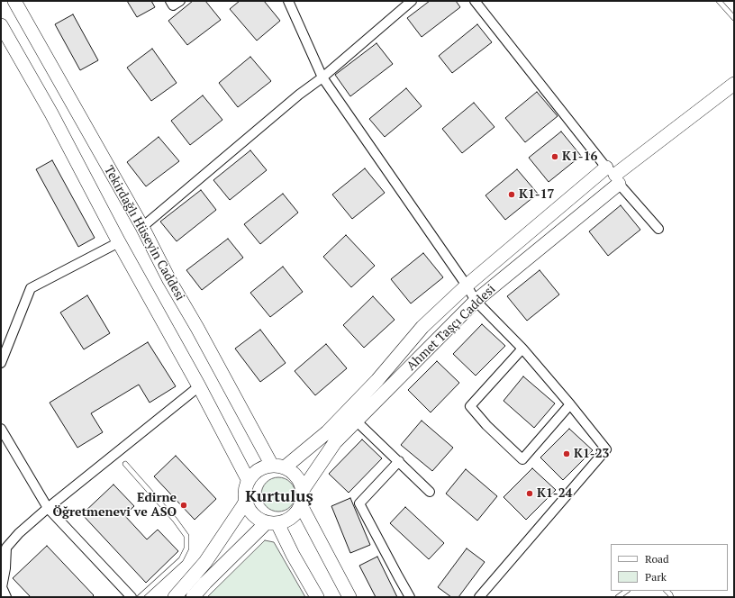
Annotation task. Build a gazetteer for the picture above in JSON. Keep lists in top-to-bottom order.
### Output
{
  "streets": {
    "main road": ["Tekirdağlı Hüseyin Caddesi", "Ahmet Taşçı Caddesi"]
  },
  "crossings": [
    ["Tekirdağlı Hüseyin Caddesi", "Ahmet Taşçı Caddesi"]
  ],
  "districts": ["Kurtuluş"],
  "places": [
    "K1-16",
    "K1-17",
    "K1-23",
    "K1-24",
    "Edirne Öğretmenevi ve ASO"
  ],
  "legend": ["Road", "Park"]
}
